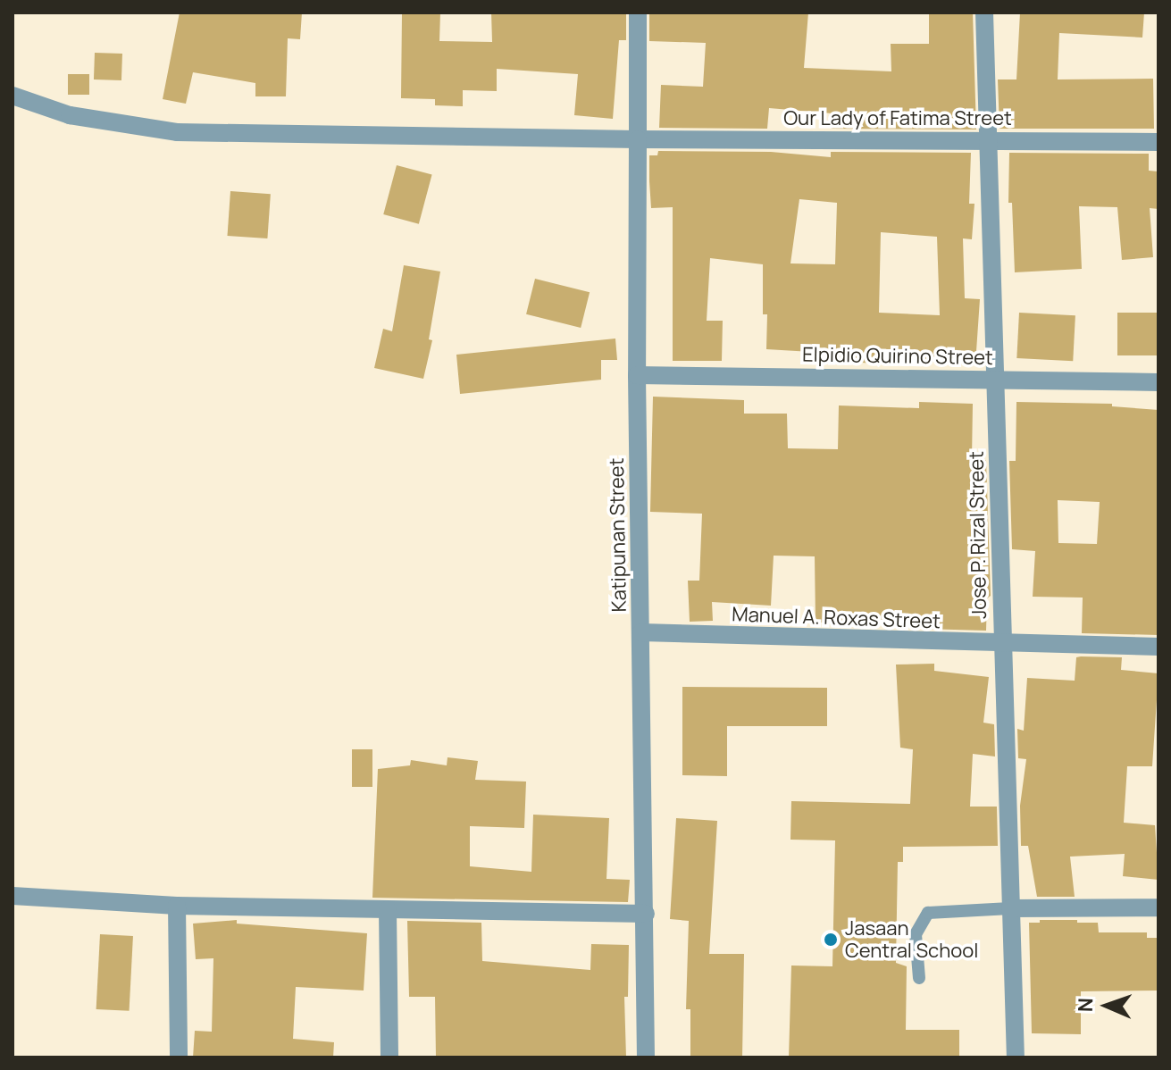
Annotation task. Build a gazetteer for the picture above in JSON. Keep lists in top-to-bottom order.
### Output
{
  "streets": {
    "street": [
      "Our Lady of Fatima Street",
      "Elpidio Quirino Street",
      "Katipunan Street",
      "Jose P. Rizal Street",
      "Manuel A. Roxas Street"
    ]
  },
  "crossings": [
    ["Our Lady of Fatima Street", "Katipunan Street"],
    ["Our Lady of Fatima Street", "Jose P. Rizal Street"],
    ["Elpidio Quirino Street", "Katipunan Street"],
    ["Elpidio Quirino Street", "Jose P. Rizal Street"],
    ["Katipunan Street", "Manuel A. Roxas Street"],
    ["Jose P. Rizal Street", "Manuel A. Roxas Street"]
  ],
  "places": ["Jasaan Central School"],
  "north": "left"
}
